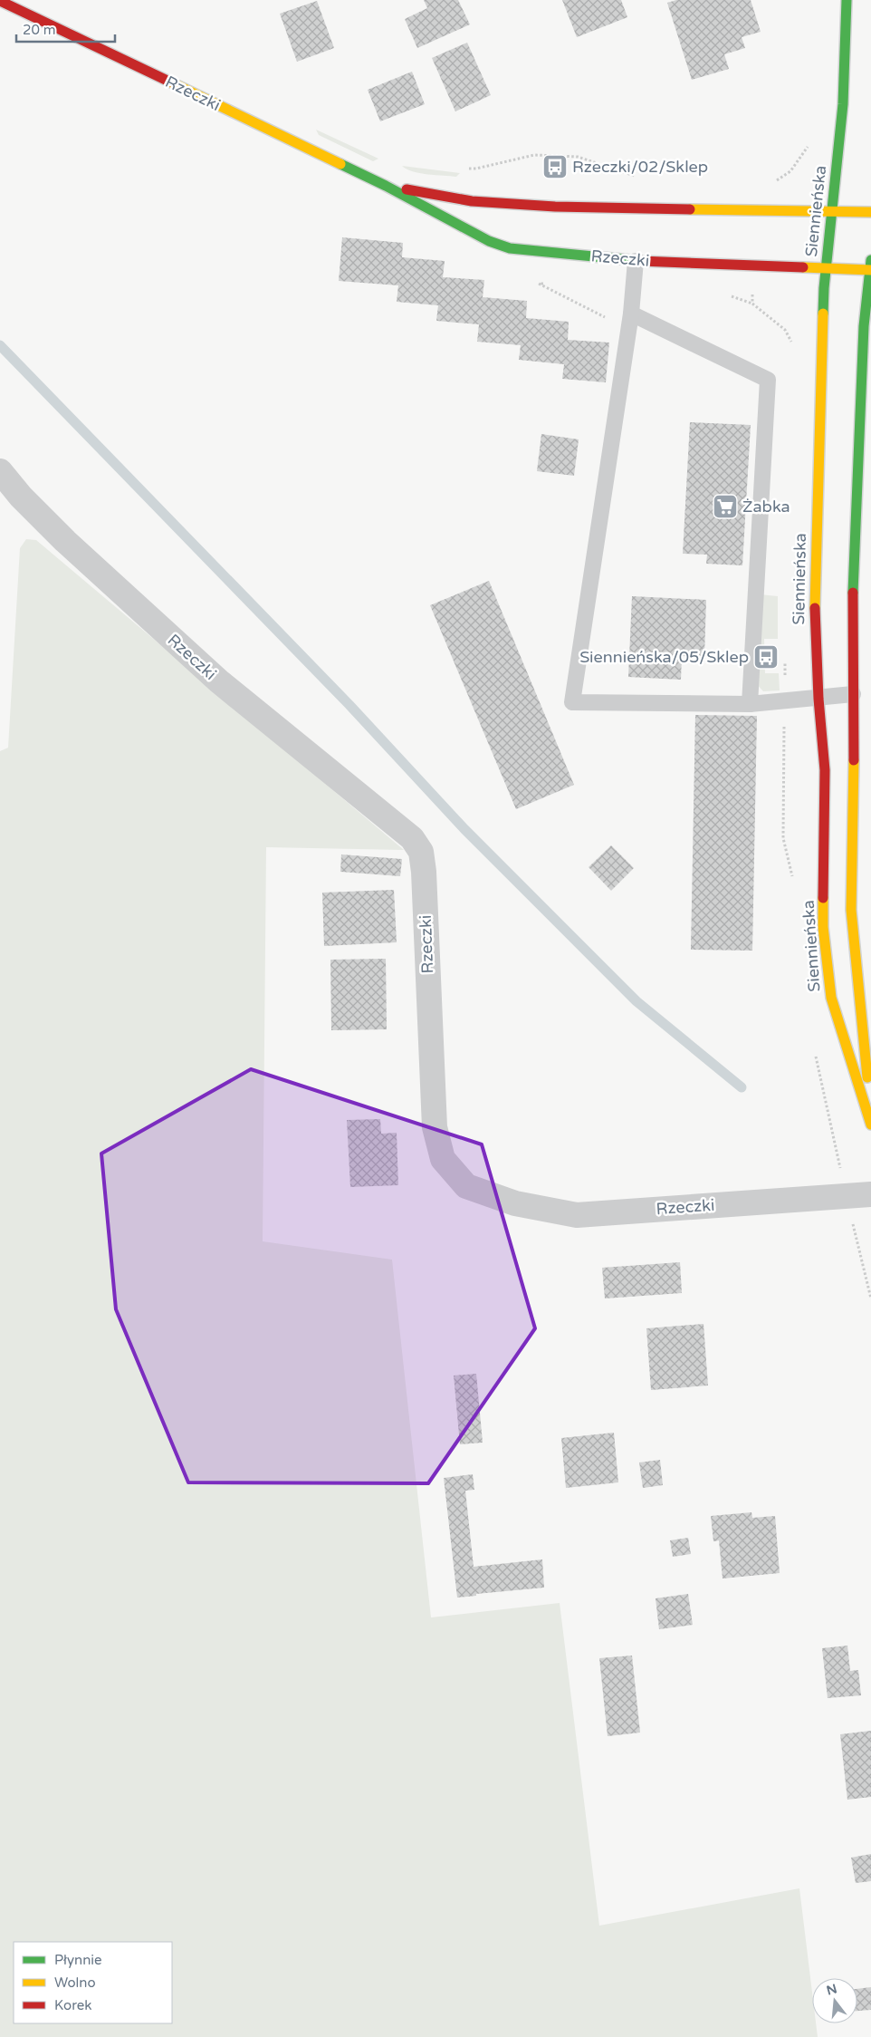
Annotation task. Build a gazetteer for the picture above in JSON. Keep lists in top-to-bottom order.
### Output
{
  "streets": {
    "main road": ["Rzeczki", "Siennieńska"]
  },
  "crossings": [
    ["Rzeczki", "Siennieńska"]
  ],
  "places": {
    "bus stop": ["Rzeczki/02/Sklep", "Siennieńska/05/Sklep"],
    "supermarket": ["Żabka"]
  },
  "legend": ["Płynnie", "Wolno", "Korek"],
  "scale_bar": "20 m",
  "north": "top"
}
